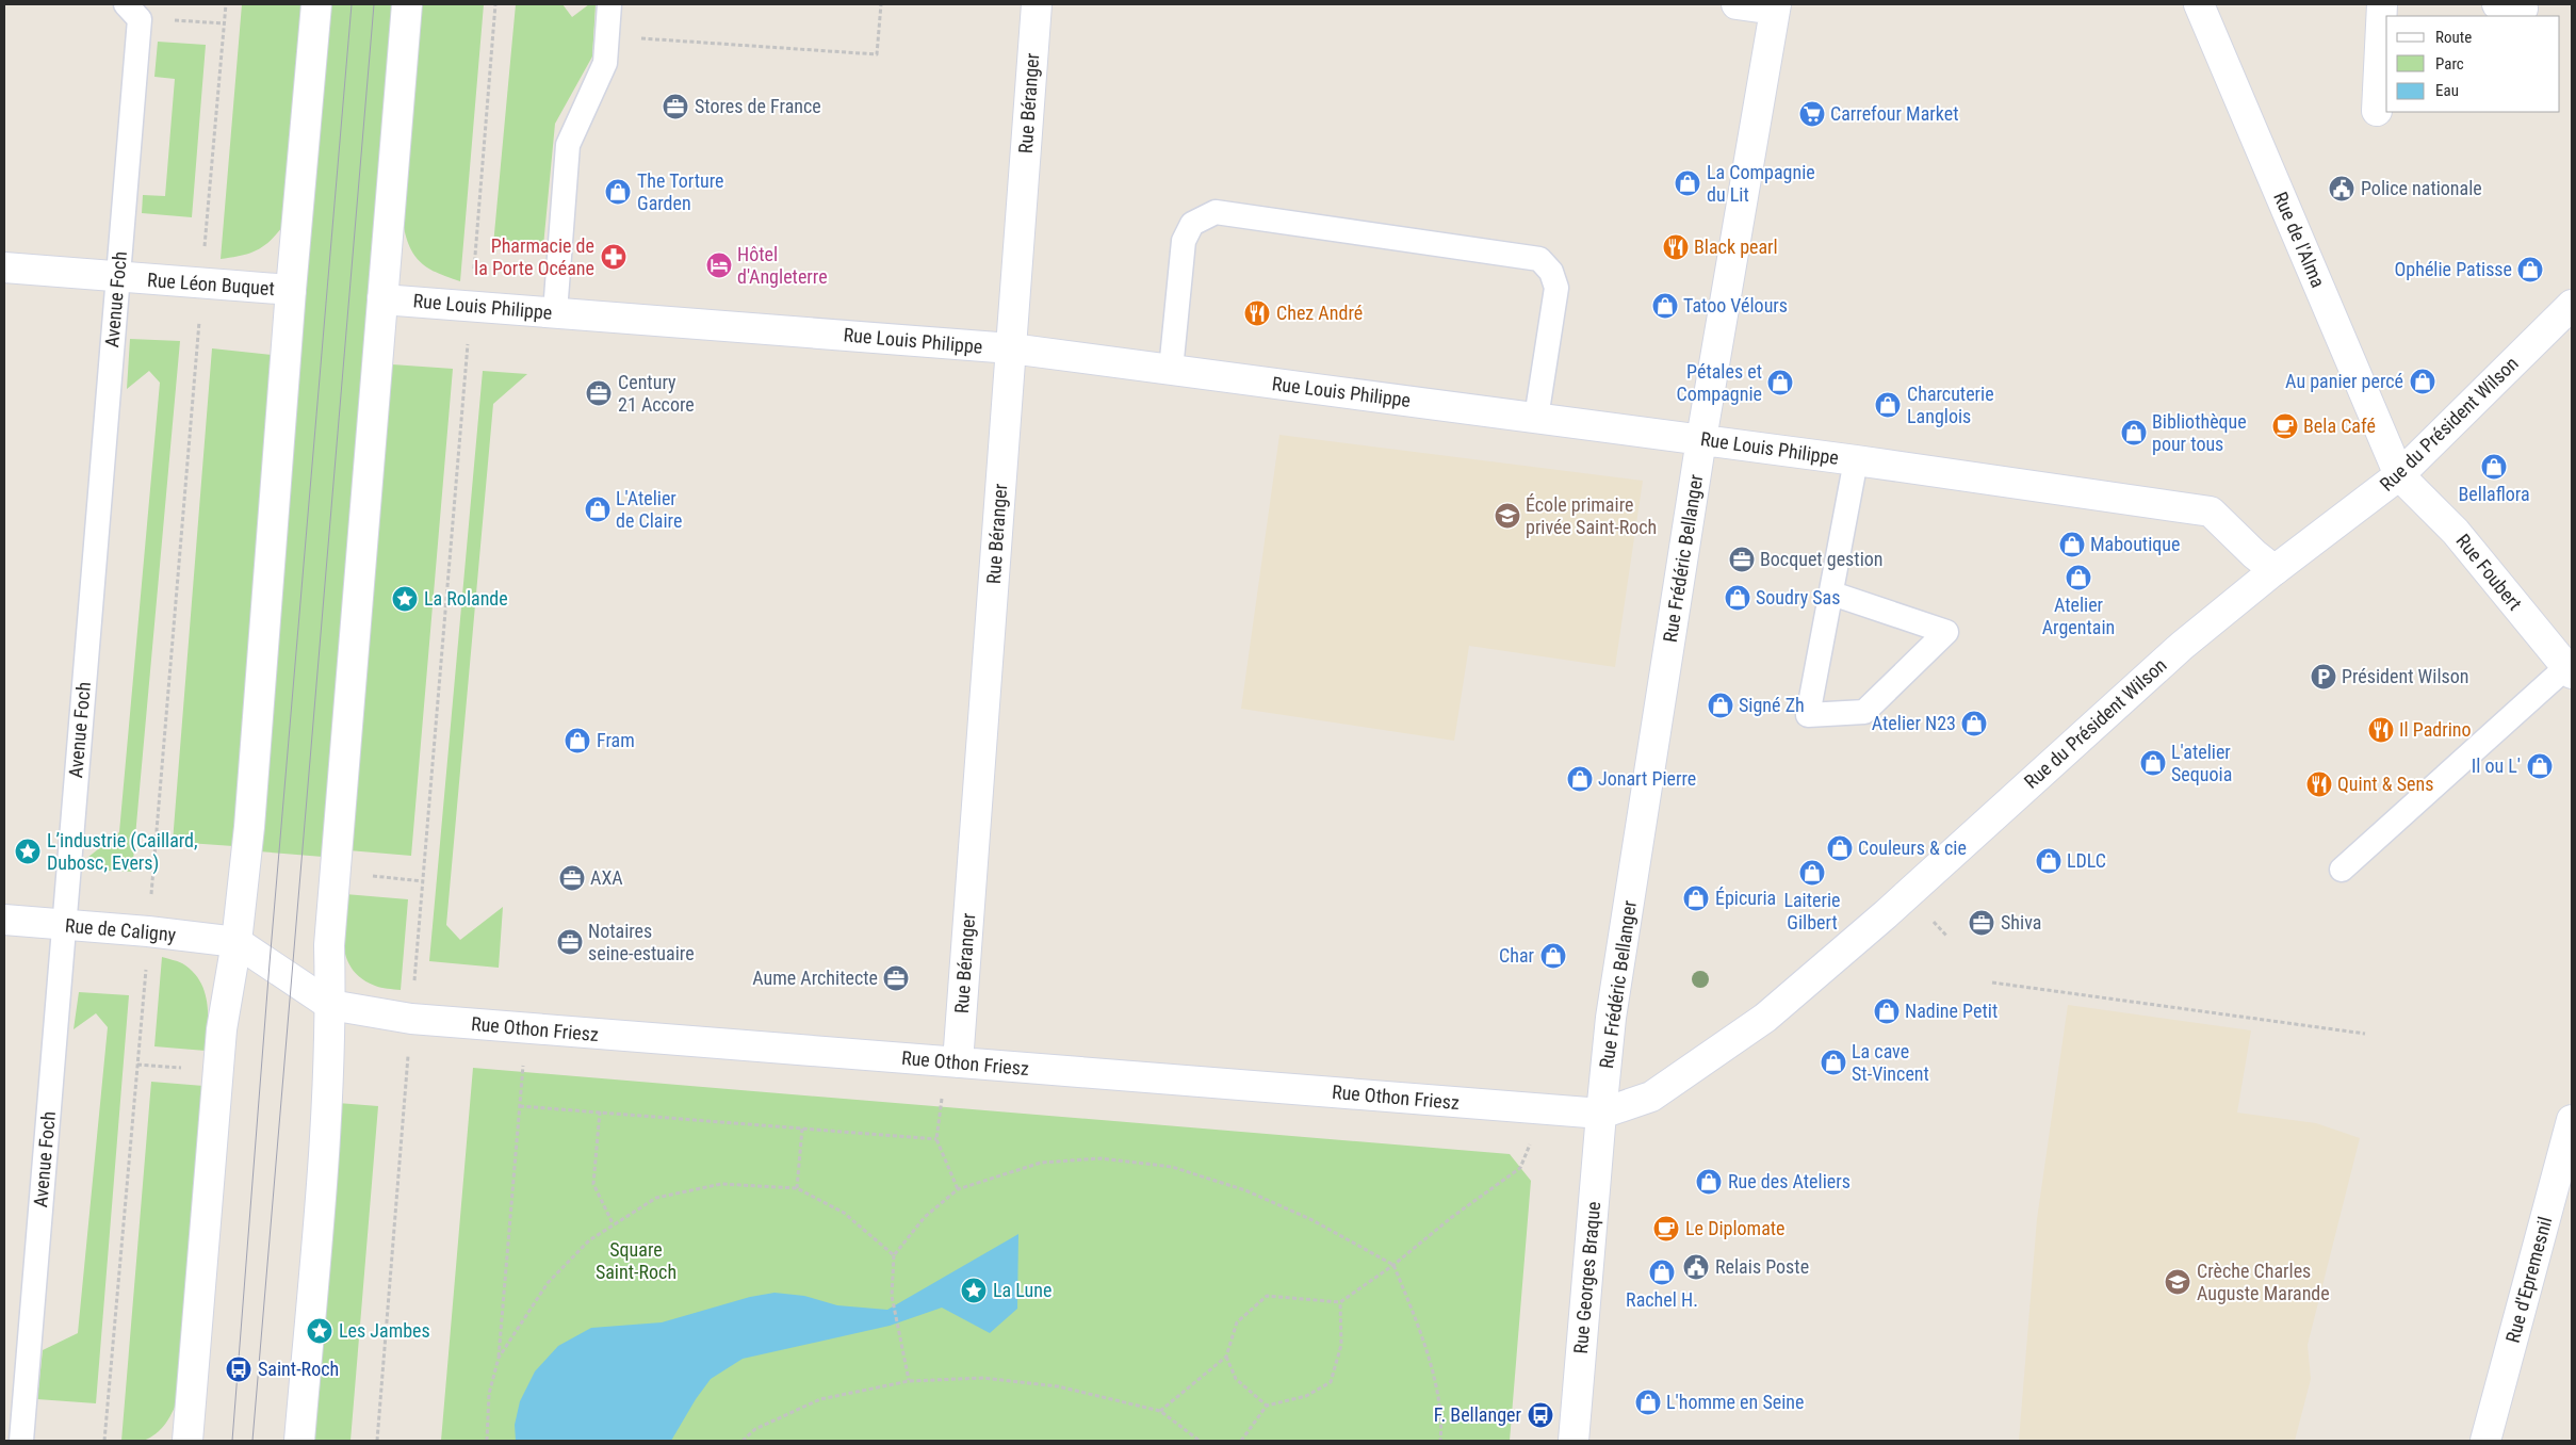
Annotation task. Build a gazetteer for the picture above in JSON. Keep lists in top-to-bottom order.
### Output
{
  "streets": {
    "street": [
      "Rue Béranger",
      "Rue de l'Alma",
      "Rue Léon Buquet",
      "Rue Louis Philippe",
      "Rue du Président Wilson",
      "Rue Frédéric Bellanger",
      "Rue Foubert",
      "Rue de Caligny",
      "Rue Othon Friesz",
      "Rue Georges Braque",
      "Rue d'Epremesnil"
    ],
    "lane": ["Avenue Foch"]
  },
  "crossings": [
    ["Rue Béranger", "Rue Louis Philippe"],
    ["Rue Béranger", "Rue Othon Friesz"],
    ["Rue de l'Alma", "Rue du Président Wilson"],
    ["Rue de l'Alma", "Rue Foubert"],
    ["Rue Léon Buquet", "Avenue Foch"],
    ["Avenue Foch", "Rue de Caligny"],
    ["Rue Louis Philippe", "Rue du Président Wilson"],
    ["Rue Louis Philippe", "Rue Frédéric Bellanger"],
    ["Rue du Président Wilson", "Rue Frédéric Bellanger"],
    ["Rue du Président Wilson", "Rue Foubert"],
    ["Rue du Président Wilson", "Rue Othon Friesz"],
    ["Rue du Président Wilson", "Rue Georges Braque"],
    ["Rue Frédéric Bellanger", "Rue Othon Friesz"],
    ["Rue Frédéric Bellanger", "Rue Georges Braque"],
    ["Rue Othon Friesz", "Rue Georges Braque"]
  ],
  "parks": ["Square Saint-Roch"],
  "places": {
    "office": [
      "Stores de France",
      "Century 21 Accore",
      "Bocquet gestion",
      "AXA",
      "Shiva",
      "Notaires seine-estuaire",
      "Aume Architecte"
    ],
    "supermarket": ["Carrefour Market"],
    "shop": [
      "La Compagnie du Lit",
      "The Torture Garden",
      "Ophélie Patisse",
      "Tatoo Vélours",
      "Au panier percé",
      "Pétales et Compagnie",
      "Charcuterie Langlois",
      "Bibliothèque pour tous",
      "Bellaflora",
      "L'Atelier de Claire",
      "Maboutique",
      "Atelier Argentain",
      "Soudry Sas",
      "Signé Zh",
      "Atelier N23",
      "Fram",
      "L'atelier Sequoia",
      "Il ou L'",
      "Jonart Pierre",
      "Couleurs & cie",
      "LDLC",
      "Laiterie Gilbert",
      "Épicuria",
      "Char",
      "Nadine Petit",
      "La cave St-Vincent",
      "Rue des Ateliers",
      "Rachel H.",
      "L'homme en Seine"
    ],
    "public building": ["Police nationale", "Relais Poste"],
    "restaurant": [
      "Black pearl",
      "Chez André",
      "Il Padrino",
      "Quint & Sens"
    ],
    "pharmacy": ["Pharmacie de la Porte Océane"],
    "hotel": ["Hôtel d'Angleterre"],
    "cafe": ["Bela Café", "Le Diplomate"],
    "school or university": ["École primaire privée Saint-Roch", "Crèche Charles Auguste Marande"],
    "place": [
      "La Rolande",
      "L’industrie (Caillard, Dubosc, Evers)",
      "La Lune",
      "Les Jambes"
    ],
    "parking": ["Président Wilson"],
    "bus stop": ["Saint-Roch", "F. Bellanger"]
  },
  "legend": ["Route", "Parc", "Eau"]
}
